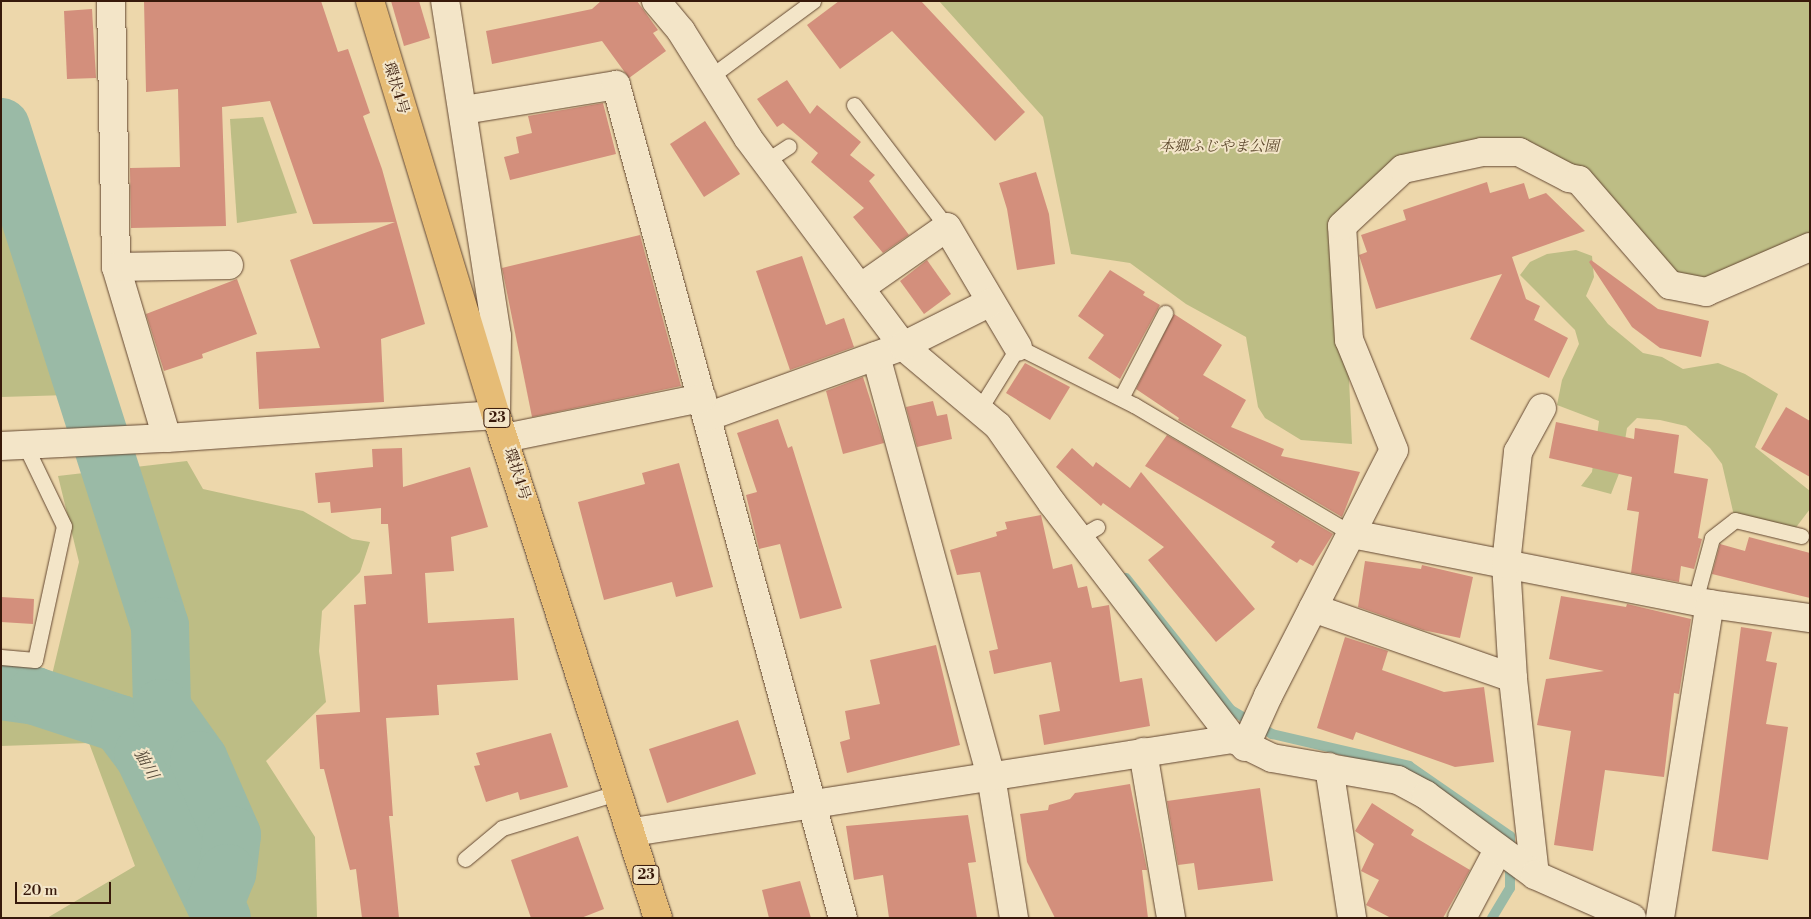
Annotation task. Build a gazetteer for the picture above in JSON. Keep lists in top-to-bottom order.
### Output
{
  "streets": {
    "main road": ["環状4号", "23"]
  },
  "water": ["㹨川"],
  "parks": ["本郷ふじやま公園"],
  "scale_bar": "20 m"
}
